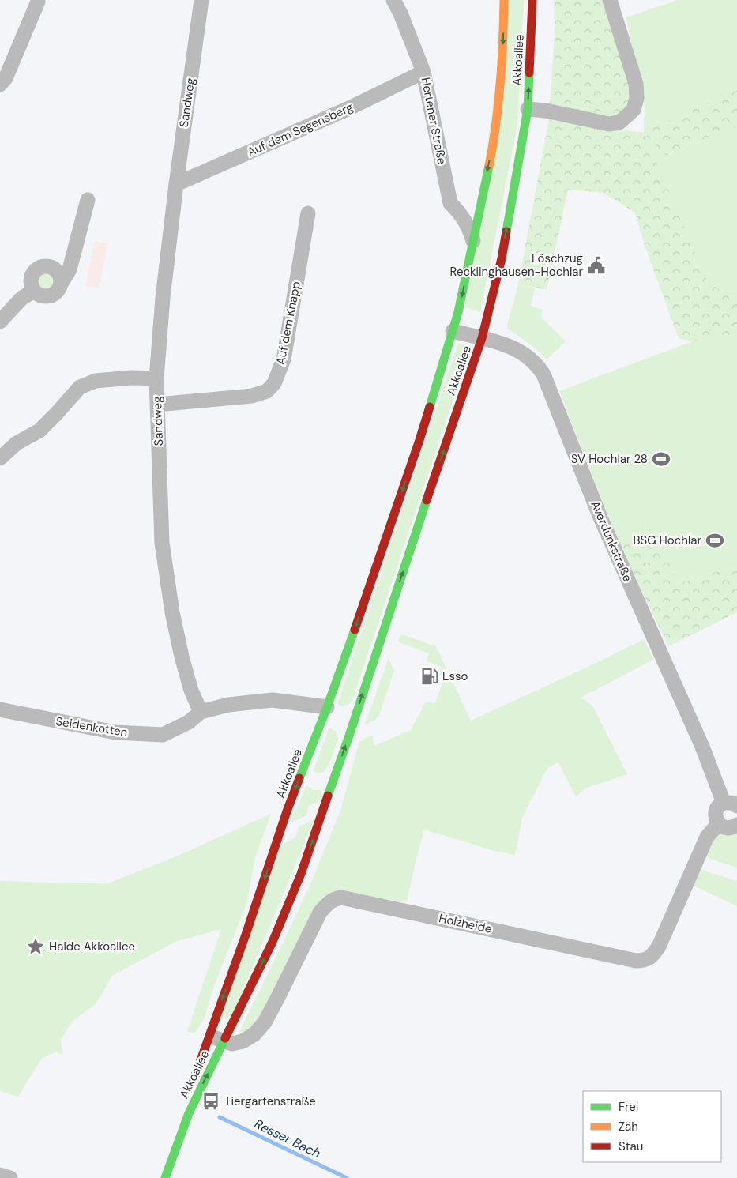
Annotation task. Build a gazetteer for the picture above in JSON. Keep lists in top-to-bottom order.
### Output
{
  "streets": {
    "main road": ["Akkoallee"],
    "street": [
      "Sandweg",
      "Hertener Straße",
      "Auf dem Segensberg",
      "Auf dem Knapp",
      "Averdunkstraße",
      "Seidenkotten",
      "Holzheide"
    ]
  },
  "crossings": [
    ["Akkoallee", "Hertener Straße"],
    ["Akkoallee", "Averdunkstraße"],
    ["Akkoallee", "Holzheide"],
    ["Sandweg", "Auf dem Segensberg"],
    ["Sandweg", "Auf dem Knapp"],
    ["Sandweg", "Seidenkotten"],
    ["Hertener Straße", "Auf dem Segensberg"]
  ],
  "water": ["Resser Bach"],
  "places": {
    "public building": ["Löschzug Recklinghausen-Hochlar"],
    "sports": ["SV Hochlar 28", "BSG Hochlar"],
    "fuel station": ["Esso"],
    "place": ["Halde Akkoallee"],
    "bus stop": ["Tiergartenstraße"]
  },
  "legend": ["Frei", "Zäh", "Stau"]
}
